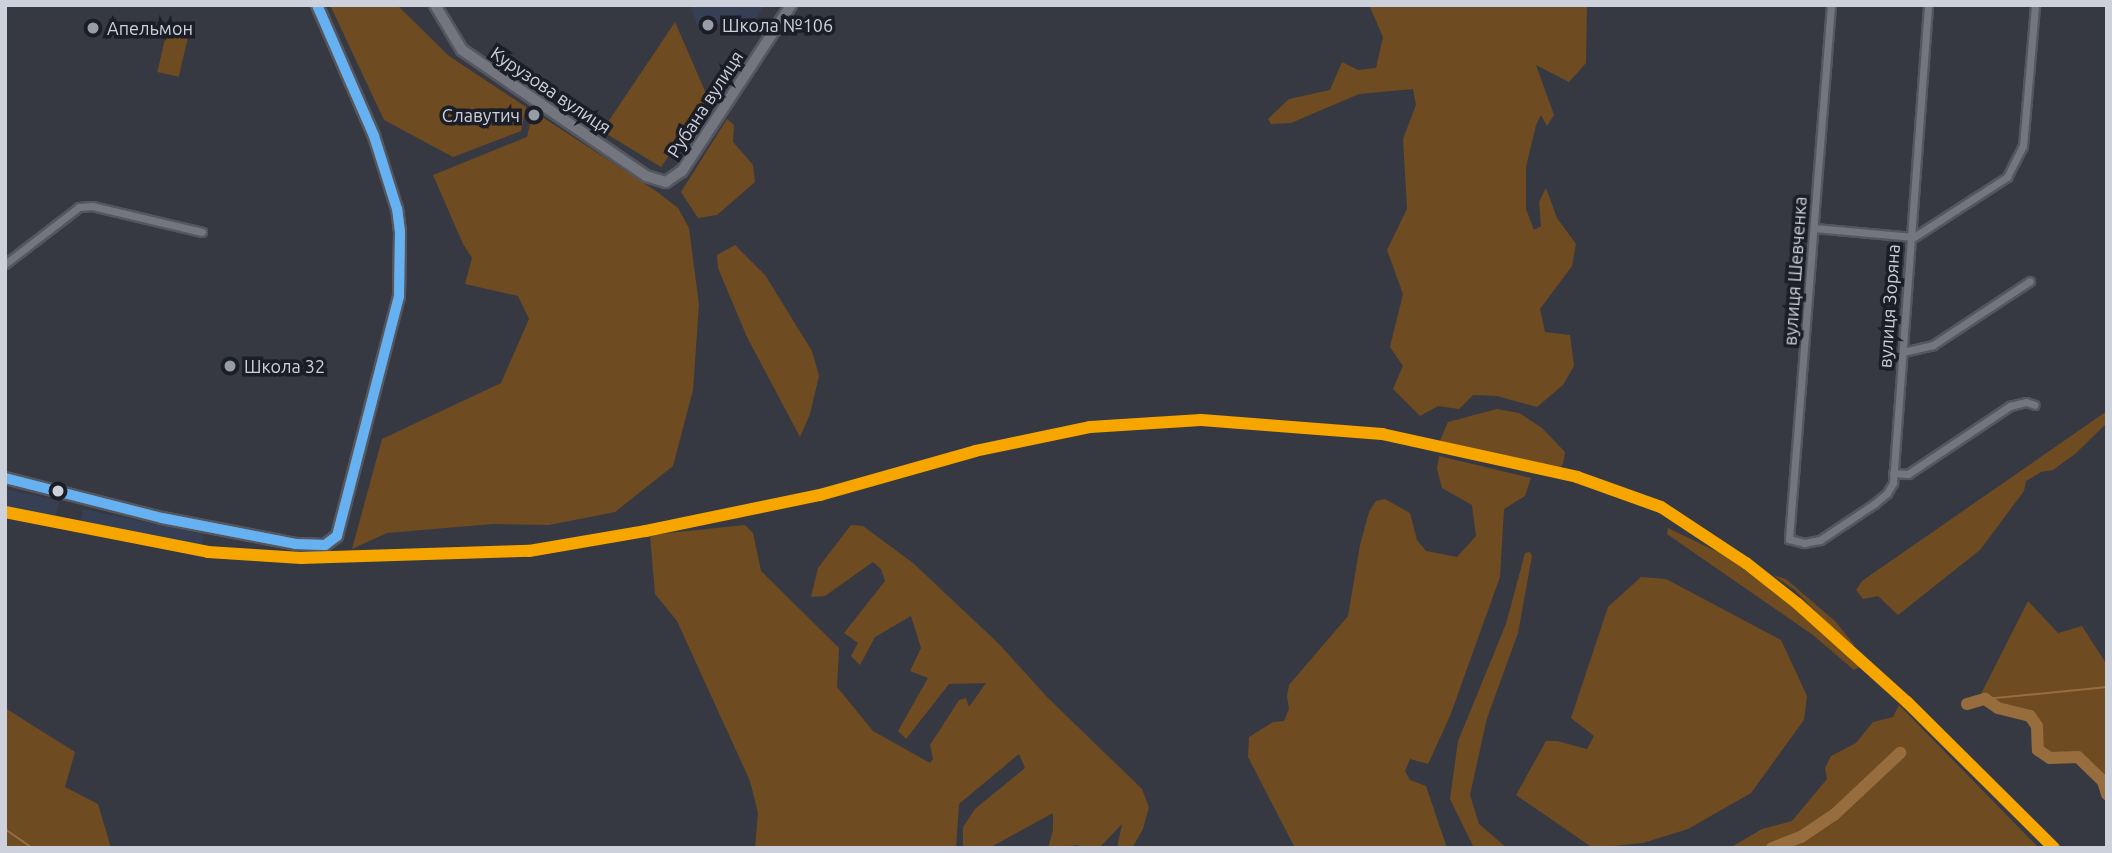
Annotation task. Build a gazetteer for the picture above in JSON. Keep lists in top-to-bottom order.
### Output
{
  "streets": {
    "street": [
      "Курузова вулиця",
      "Рубана вулиця",
      "вулиця Шевченка",
      "вулиця Зоряна"
    ]
  },
  "crossings": [
    ["Курузова вулиця", "Рубана вулиця"],
    ["вулиця Шевченка", "вулиця Зоряна"]
  ],
  "places": [
    "Школа №106",
    "Апельмон",
    "Славутич",
    "Школа 32"
  ]
}
